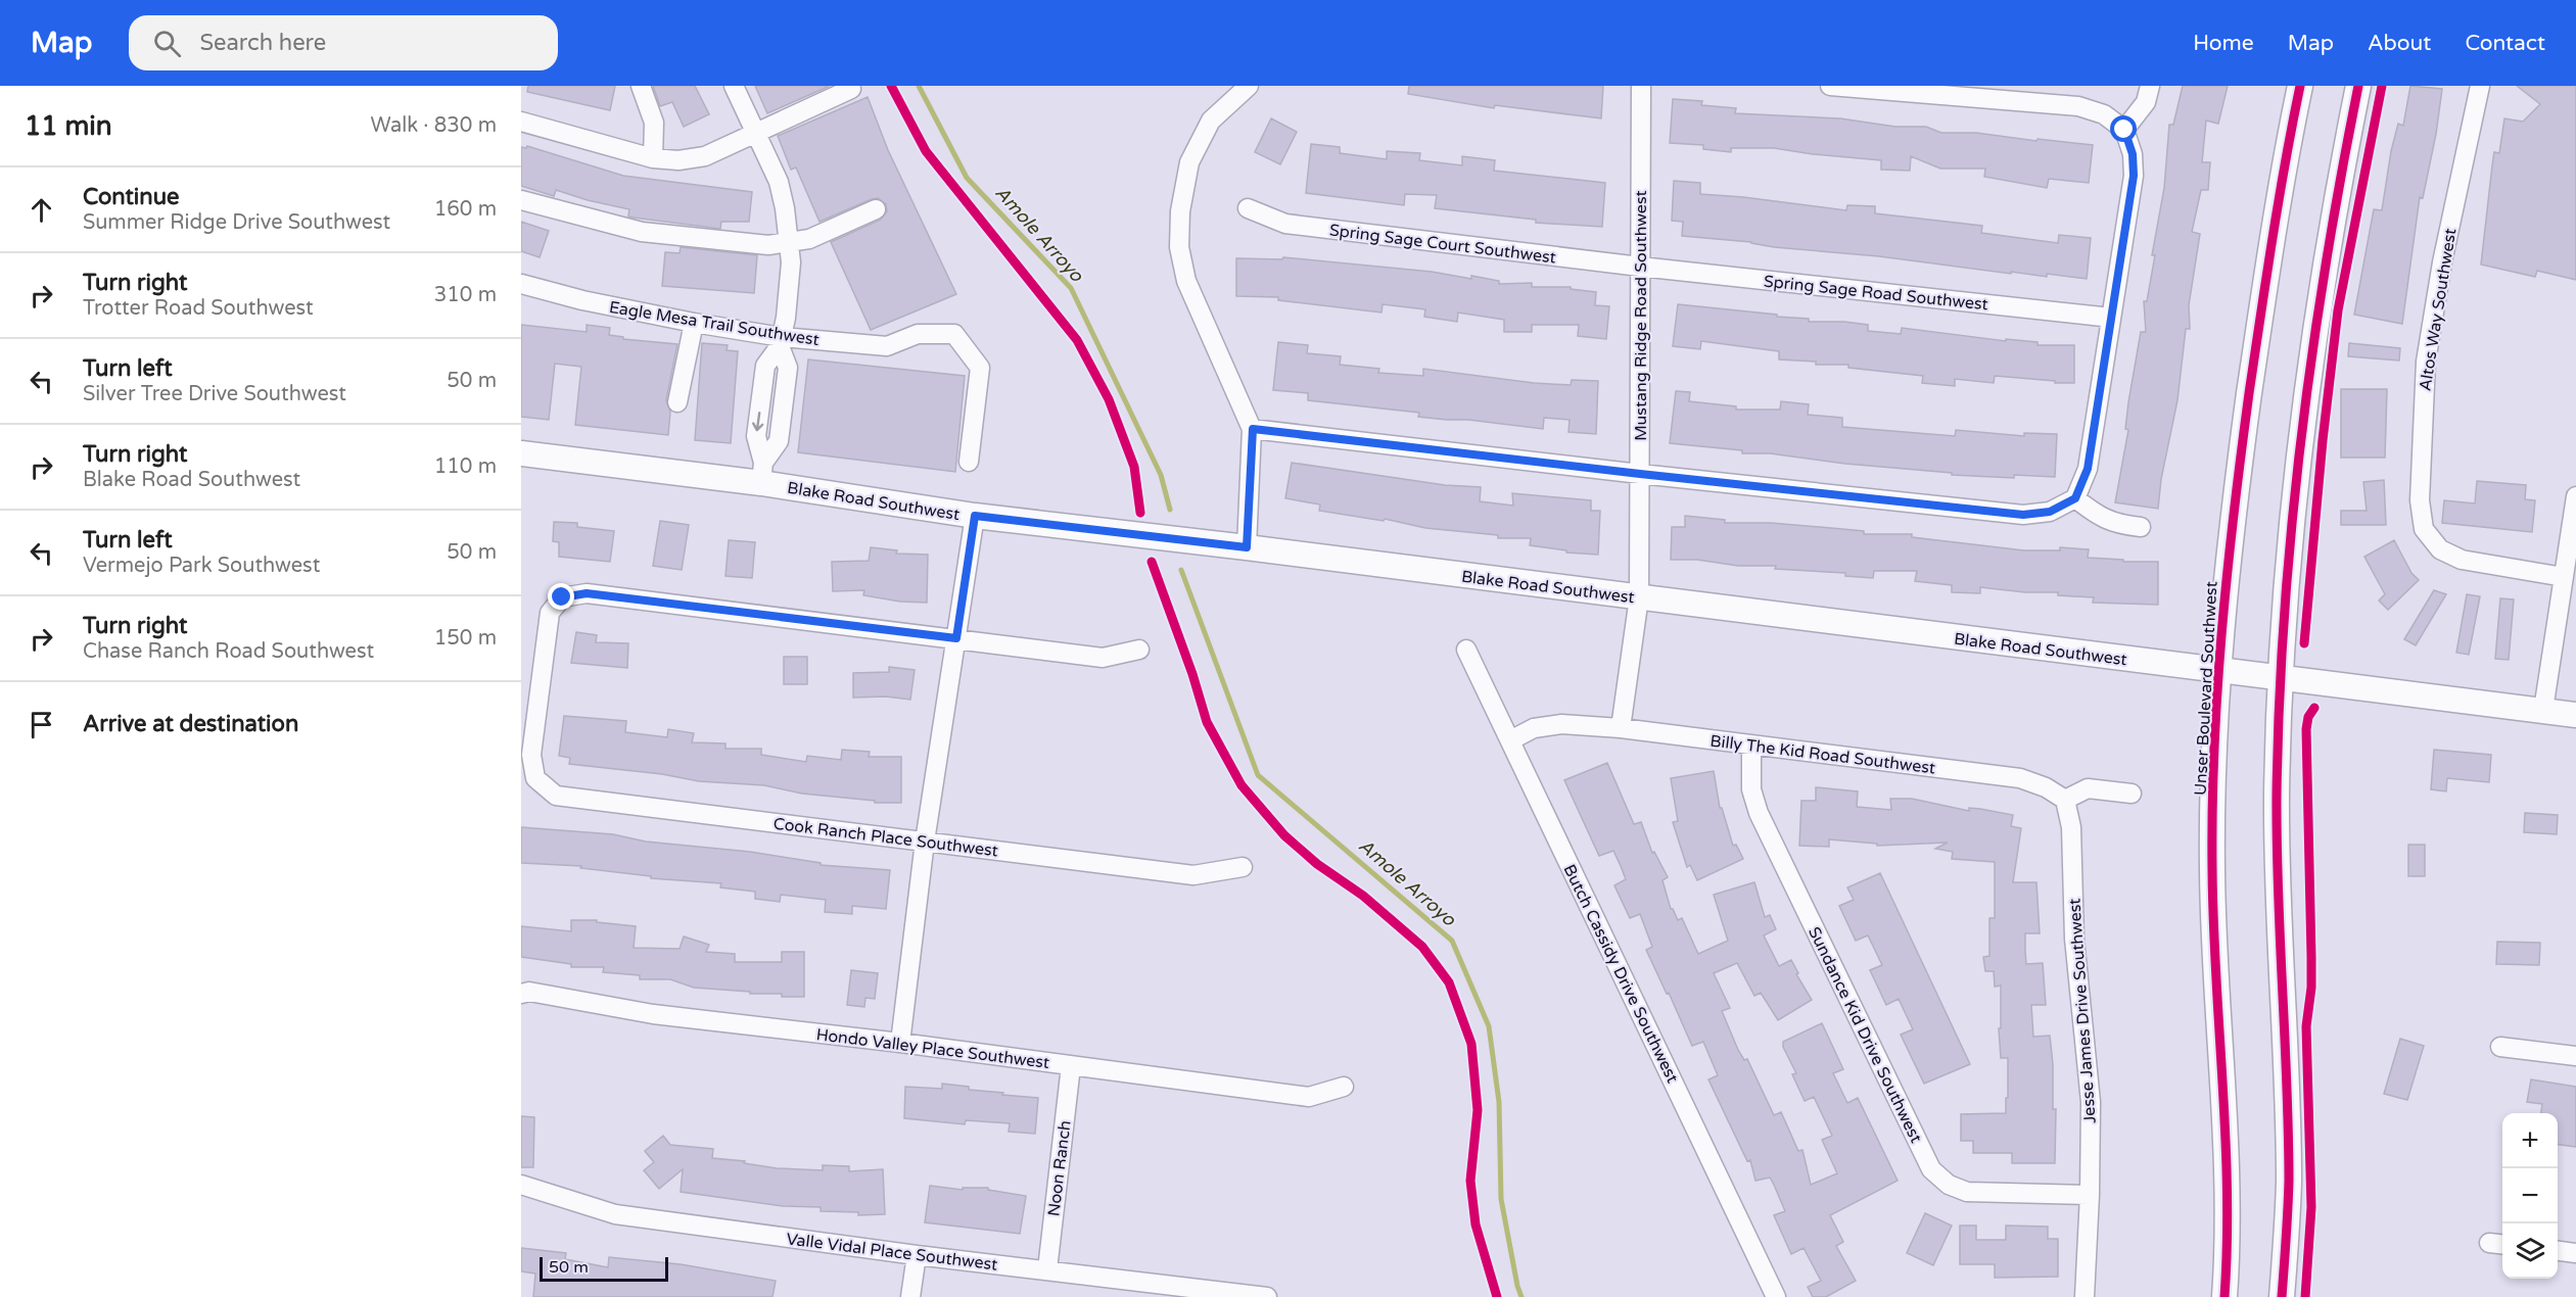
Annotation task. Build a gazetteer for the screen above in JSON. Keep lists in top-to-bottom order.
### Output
{
  "streets": {
    "main road": ["Blake Road Southwest", "Unser Boulevard Southwest"],
    "street": [
      "Spring Sage Court Southwest",
      "Spring Sage Road Southwest",
      "Altos Way Southwest",
      "Mustang Ridge Road Southwest",
      "Eagle Mesa Trail Southwest",
      "Billy The Kid Road Southwest",
      "Cook Ranch Place Southwest",
      "Butch Cassidy Drive Southwest",
      "Jesse James Drive Southwest",
      "Sundance Kid Drive Southwest",
      "Hondo Valley Place Southwest",
      "Noon Ranch",
      "Valle Vidal Place Southwest"
    ]
  },
  "crossings": [
    ["Spring Sage Court Southwest", "Spring Sage Road Southwest"],
    ["Spring Sage Court Southwest", "Mustang Ridge Road Southwest"],
    ["Spring Sage Road Southwest", "Mustang Ridge Road Southwest"],
    ["Mustang Ridge Road Southwest", "Blake Road Southwest"],
    ["Mustang Ridge Road Southwest", "Billy The Kid Road Southwest"],
    ["Blake Road Southwest", "Unser Boulevard Southwest"],
    ["Billy The Kid Road Southwest", "Butch Cassidy Drive Southwest"],
    ["Billy The Kid Road Southwest", "Jesse James Drive Southwest"],
    ["Billy The Kid Road Southwest", "Sundance Kid Drive Southwest"],
    ["Jesse James Drive Southwest", "Sundance Kid Drive Southwest"],
    ["Hondo Valley Place Southwest", "Noon Ranch"],
    ["Noon Ranch", "Valle Vidal Place Southwest"]
  ],
  "water": ["Amole Arroyo"],
  "scale_bar": "50 m",
  "page": {
    "header": "Map",
    "search": "Search here",
    "nav": [
      "Home",
      "Map",
      "About",
      "Contact"
    ],
    "heading": ["11 min", "Walk · 830 m"],
    "list": [
      ["Continue", "Summer Ridge Drive Southwest", "160 m"],
      ["Turn right", "Trotter Road Southwest", "310 m"],
      ["Turn left", "Silver Tree Drive Southwest", "50 m"],
      ["Turn right", "Blake Road Southwest", "110 m"],
      ["Turn left", "Vermejo Park Southwest", "50 m"],
      ["Turn right", "Chase Ranch Road Southwest", "150 m"],
      "Arrive at destination"
    ],
    "map_buttons": ["+", "−"],
    "scale": "50 m"
  }
}
